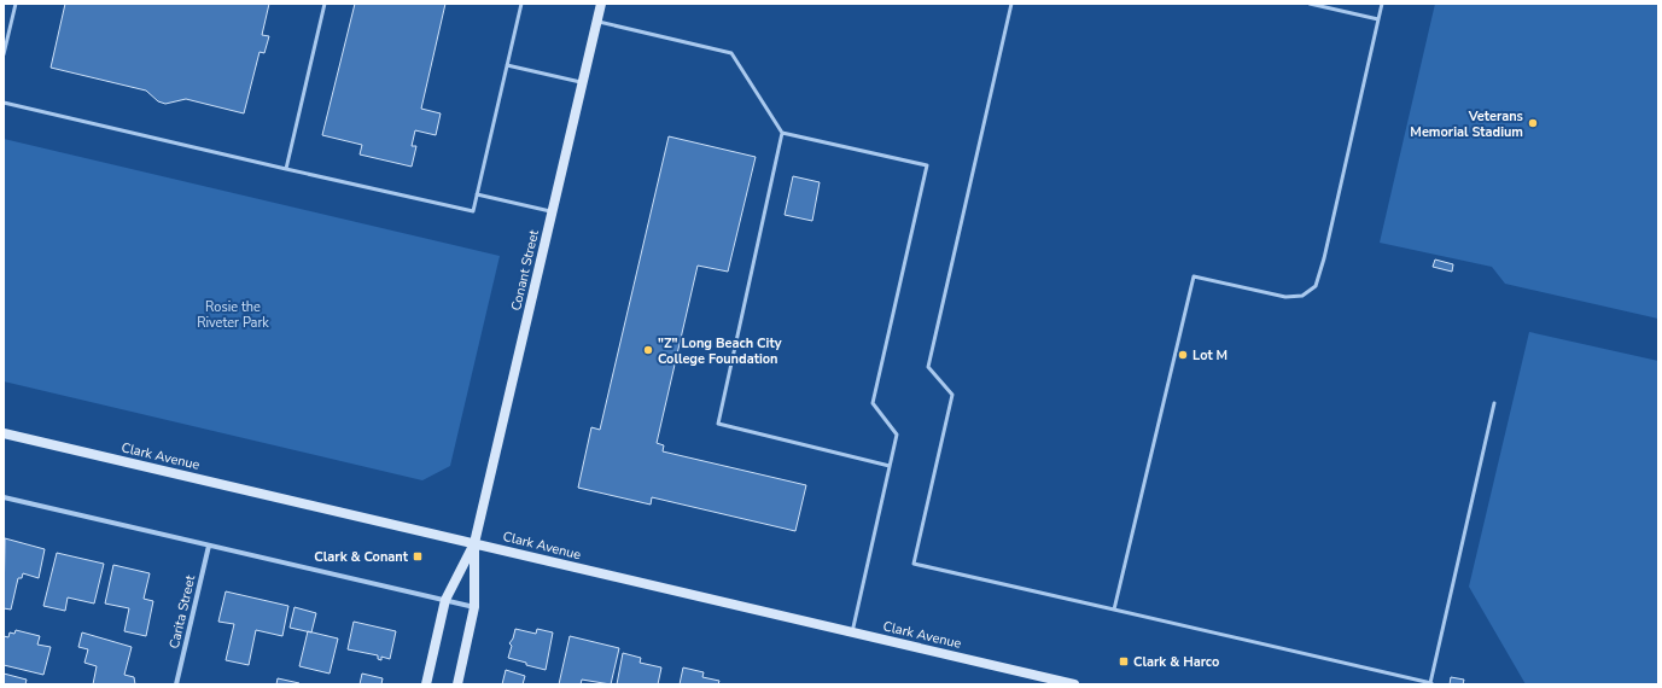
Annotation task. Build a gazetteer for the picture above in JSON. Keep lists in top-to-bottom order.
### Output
{
  "streets": {
    "main road": ["Conant Street", "Clark Avenue"],
    "street": ["Carita Street"]
  },
  "crossings": [
    ["Conant Street", "Clark Avenue"]
  ],
  "parks": ["Rosie the Riveter Park"],
  "places": {
    "other": ["Veterans Memorial Stadium", "\"Z\" Long Beach City College Foundation", "Lot M"],
    "transit": ["Clark & Conant", "Clark & Harco"]
  }
}
